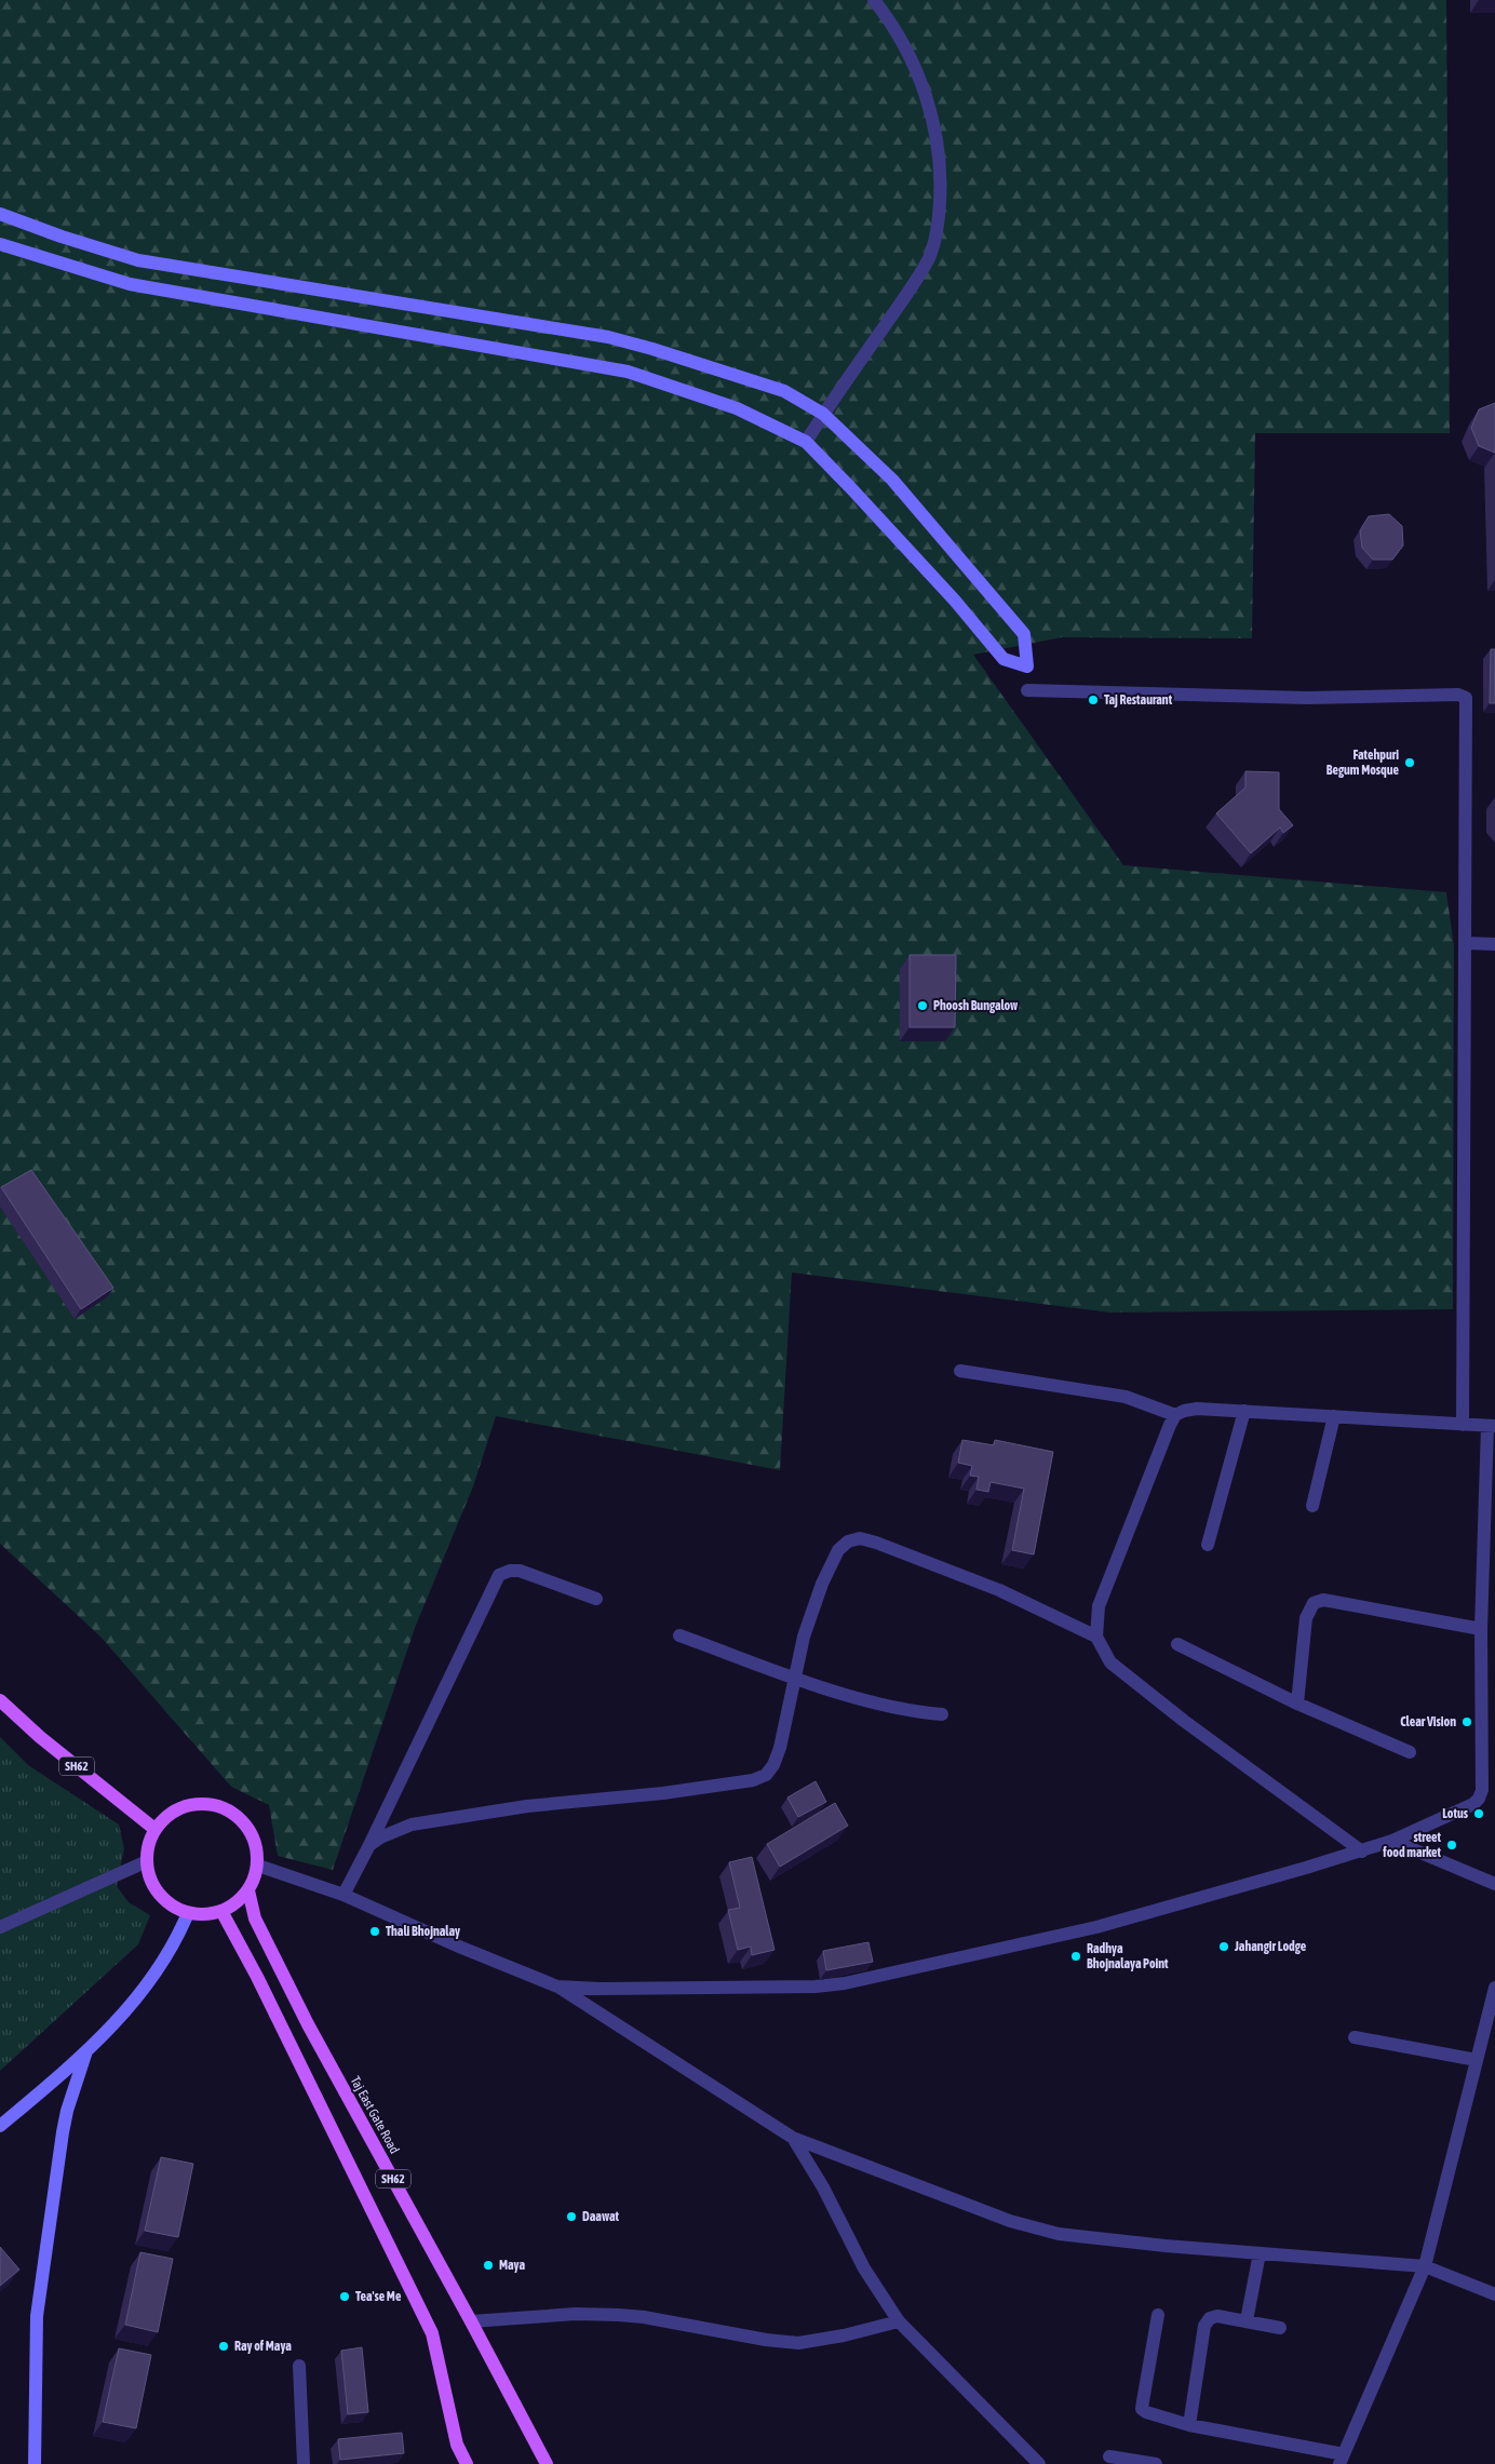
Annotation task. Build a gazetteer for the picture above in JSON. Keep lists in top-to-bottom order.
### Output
{
  "streets": {
    "main road": ["SH62", "Taj East Gate Road"]
  },
  "crossings": [
    ["SH62", "Taj East Gate Road"]
  ],
  "places": [
    "Taj Restaurant",
    "Fatehpuri Begum Mosque",
    "Phoosh Bungalow",
    "Clear Vision",
    "Lotus",
    "street food market",
    "Thali Bhojnalay",
    "Jahangir Lodge",
    "Radhya Bhojnalaya Point",
    "Daawat",
    "Maya",
    "Tea'se Me",
    "Ray of Maya"
  ]
}
